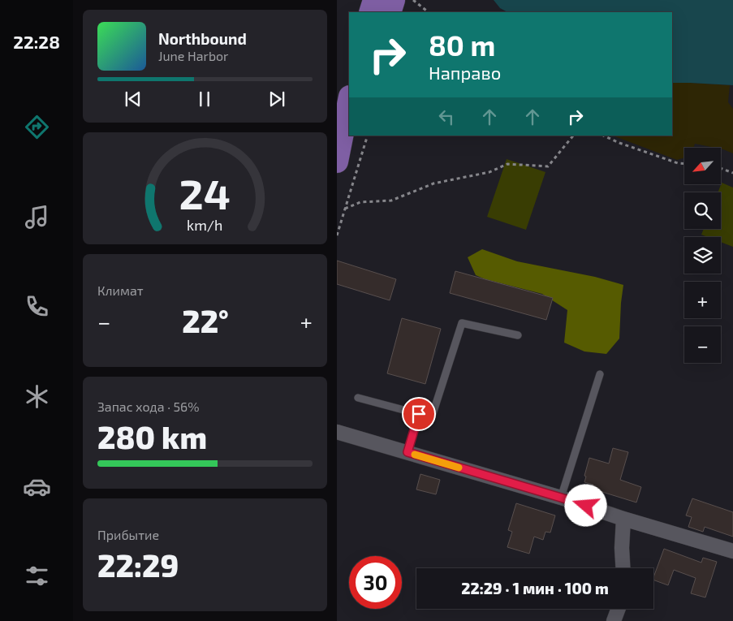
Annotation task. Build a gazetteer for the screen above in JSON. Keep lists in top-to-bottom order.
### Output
{
  "north": "bottom left",
  "page": {
    "tabs": "22:28",
    "turn": ["80 m", "Направо"],
    "song": ["Northbound", "June Harbor"],
    "map_buttons": ["+", "−"],
    "tile": [
      "Климат",
      ["Запас хода · 56%", "280 km"],
      ["Прибытие", "22:29"]
    ],
    "heat": ["−", "22°", "+"],
    "limit": "30",
    "trip": "22:29 · 1 мин · 100 m",
    "gauge": ["24", "km/h"]
  }
}
